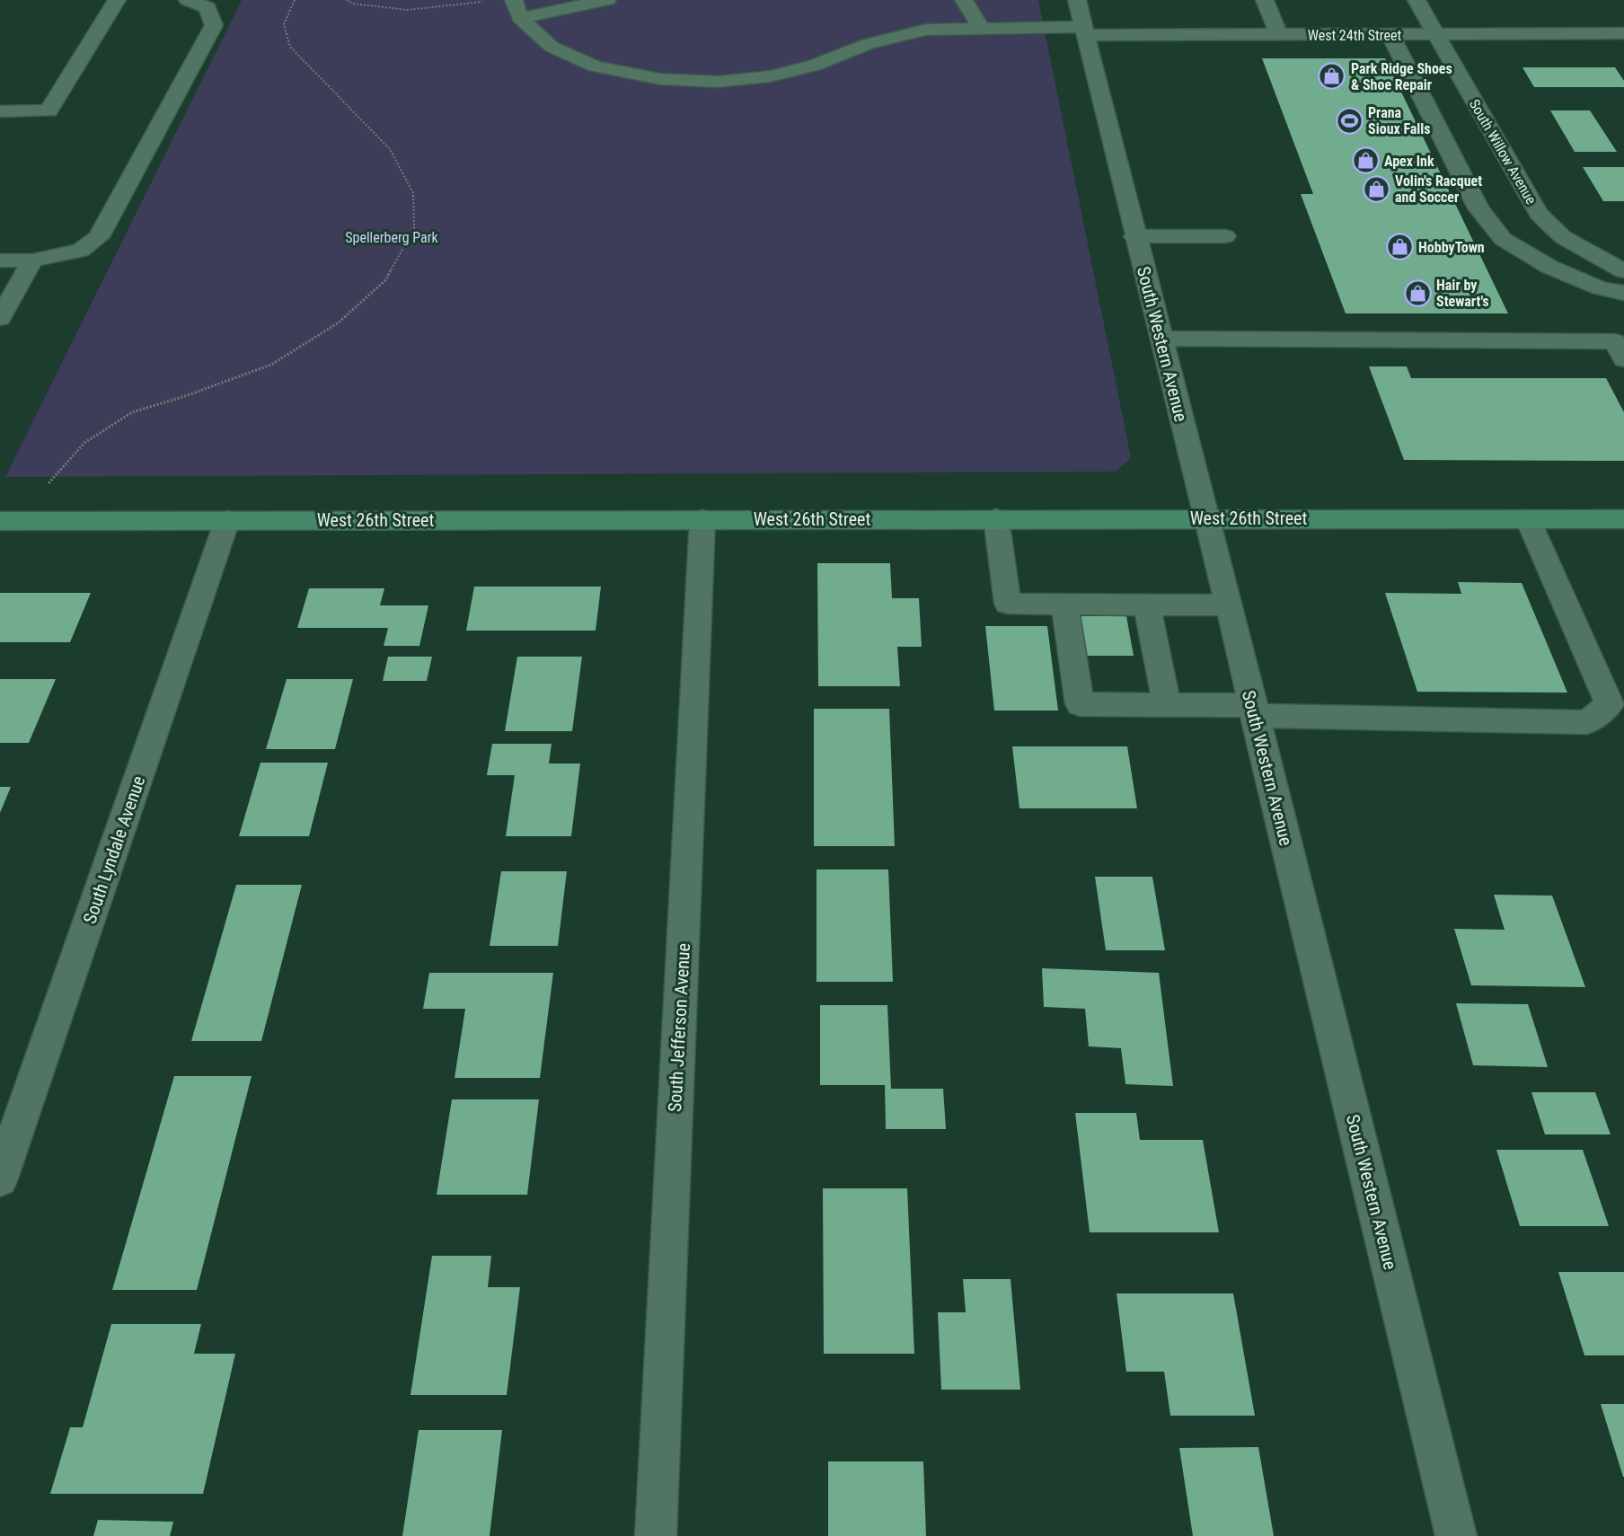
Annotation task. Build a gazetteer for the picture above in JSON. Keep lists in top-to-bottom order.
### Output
{
  "streets": {
    "main road": ["West 26th Street"],
    "street": [
      "West 24th Street",
      "South Willow Avenue",
      "South Western Avenue",
      "South Lyndale Avenue",
      "South Jefferson Avenue"
    ]
  },
  "crossings": [
    ["West 24th Street", "South Willow Avenue"],
    ["West 24th Street", "South Western Avenue"],
    ["South Western Avenue", "West 26th Street"],
    ["West 26th Street", "South Lyndale Avenue"],
    ["West 26th Street", "South Jefferson Avenue"]
  ],
  "parks": ["Spellerberg Park"],
  "places": {
    "shop": [
      "Park Ridge Shoes & Shoe Repair",
      "Apex Ink",
      "Volin's Racquet and Soccer",
      "HobbyTown",
      "Hair by Stewart's"
    ],
    "sports": ["Prana Sioux Falls"]
  }
}
